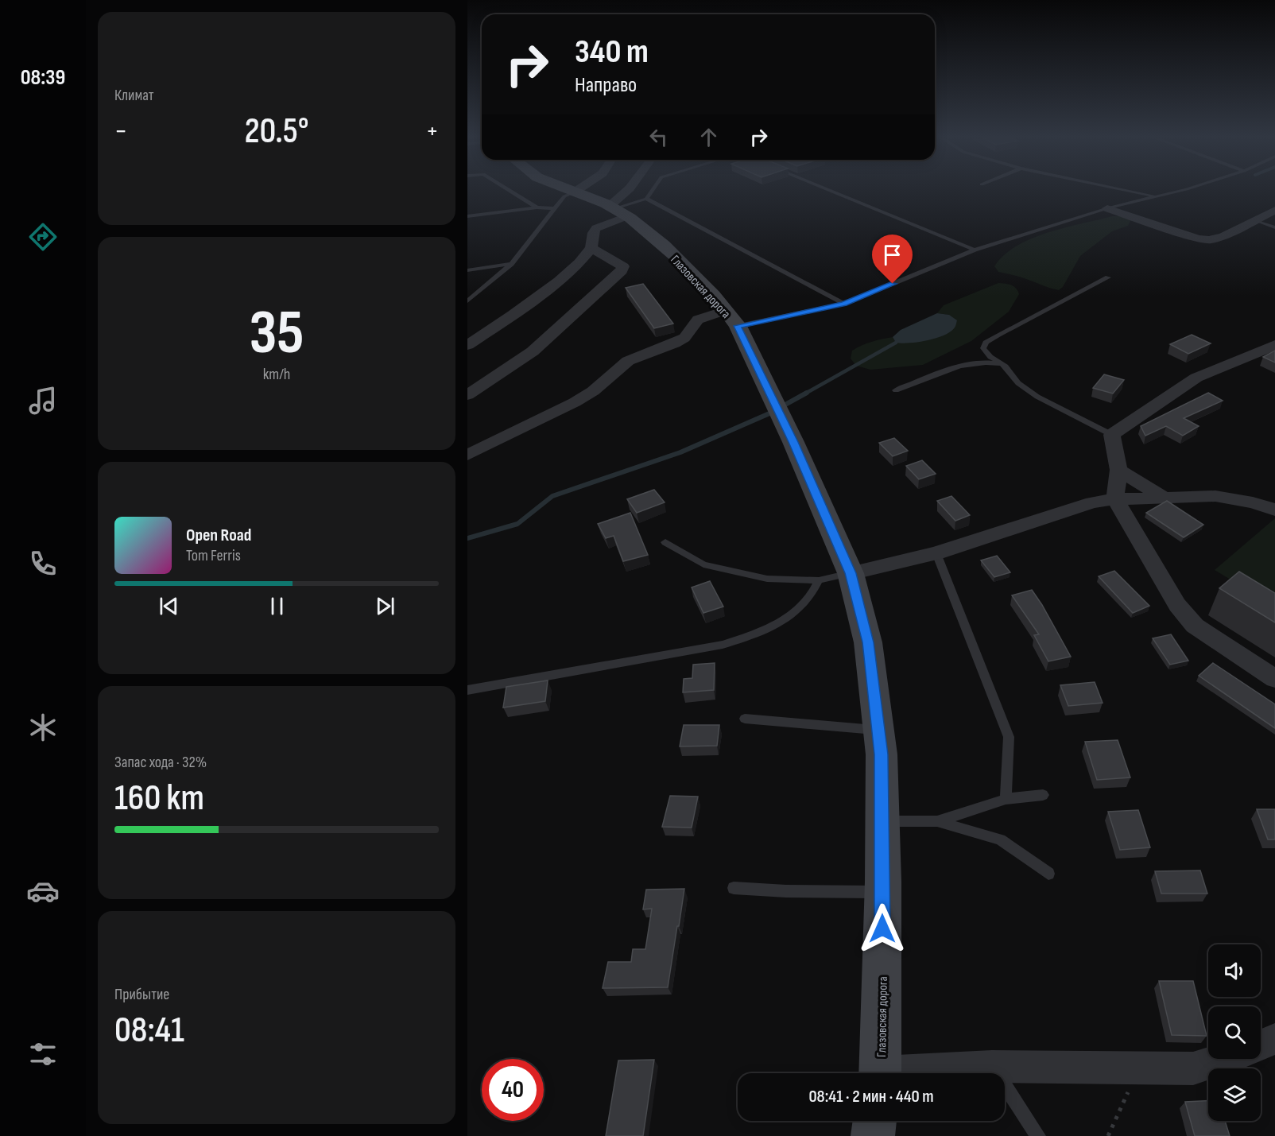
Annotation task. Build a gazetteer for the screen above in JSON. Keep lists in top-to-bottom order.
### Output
{
  "streets": {
    "street": ["Глазовская дорога"]
  },
  "page": {
    "tabs": "08:39",
    "tile": [
      "Климат",
      ["35", "km/h"],
      ["Запас хода · 32%", "160 km"],
      ["Прибытие", "08:41"]
    ],
    "turn": ["340 m", "Направо"],
    "heat": ["−", "20.5°", "+"],
    "song": ["Open Road", "Tom Ferris"],
    "limit": "40",
    "trip": "08:41 · 2 мин · 440 m"
  }
}
